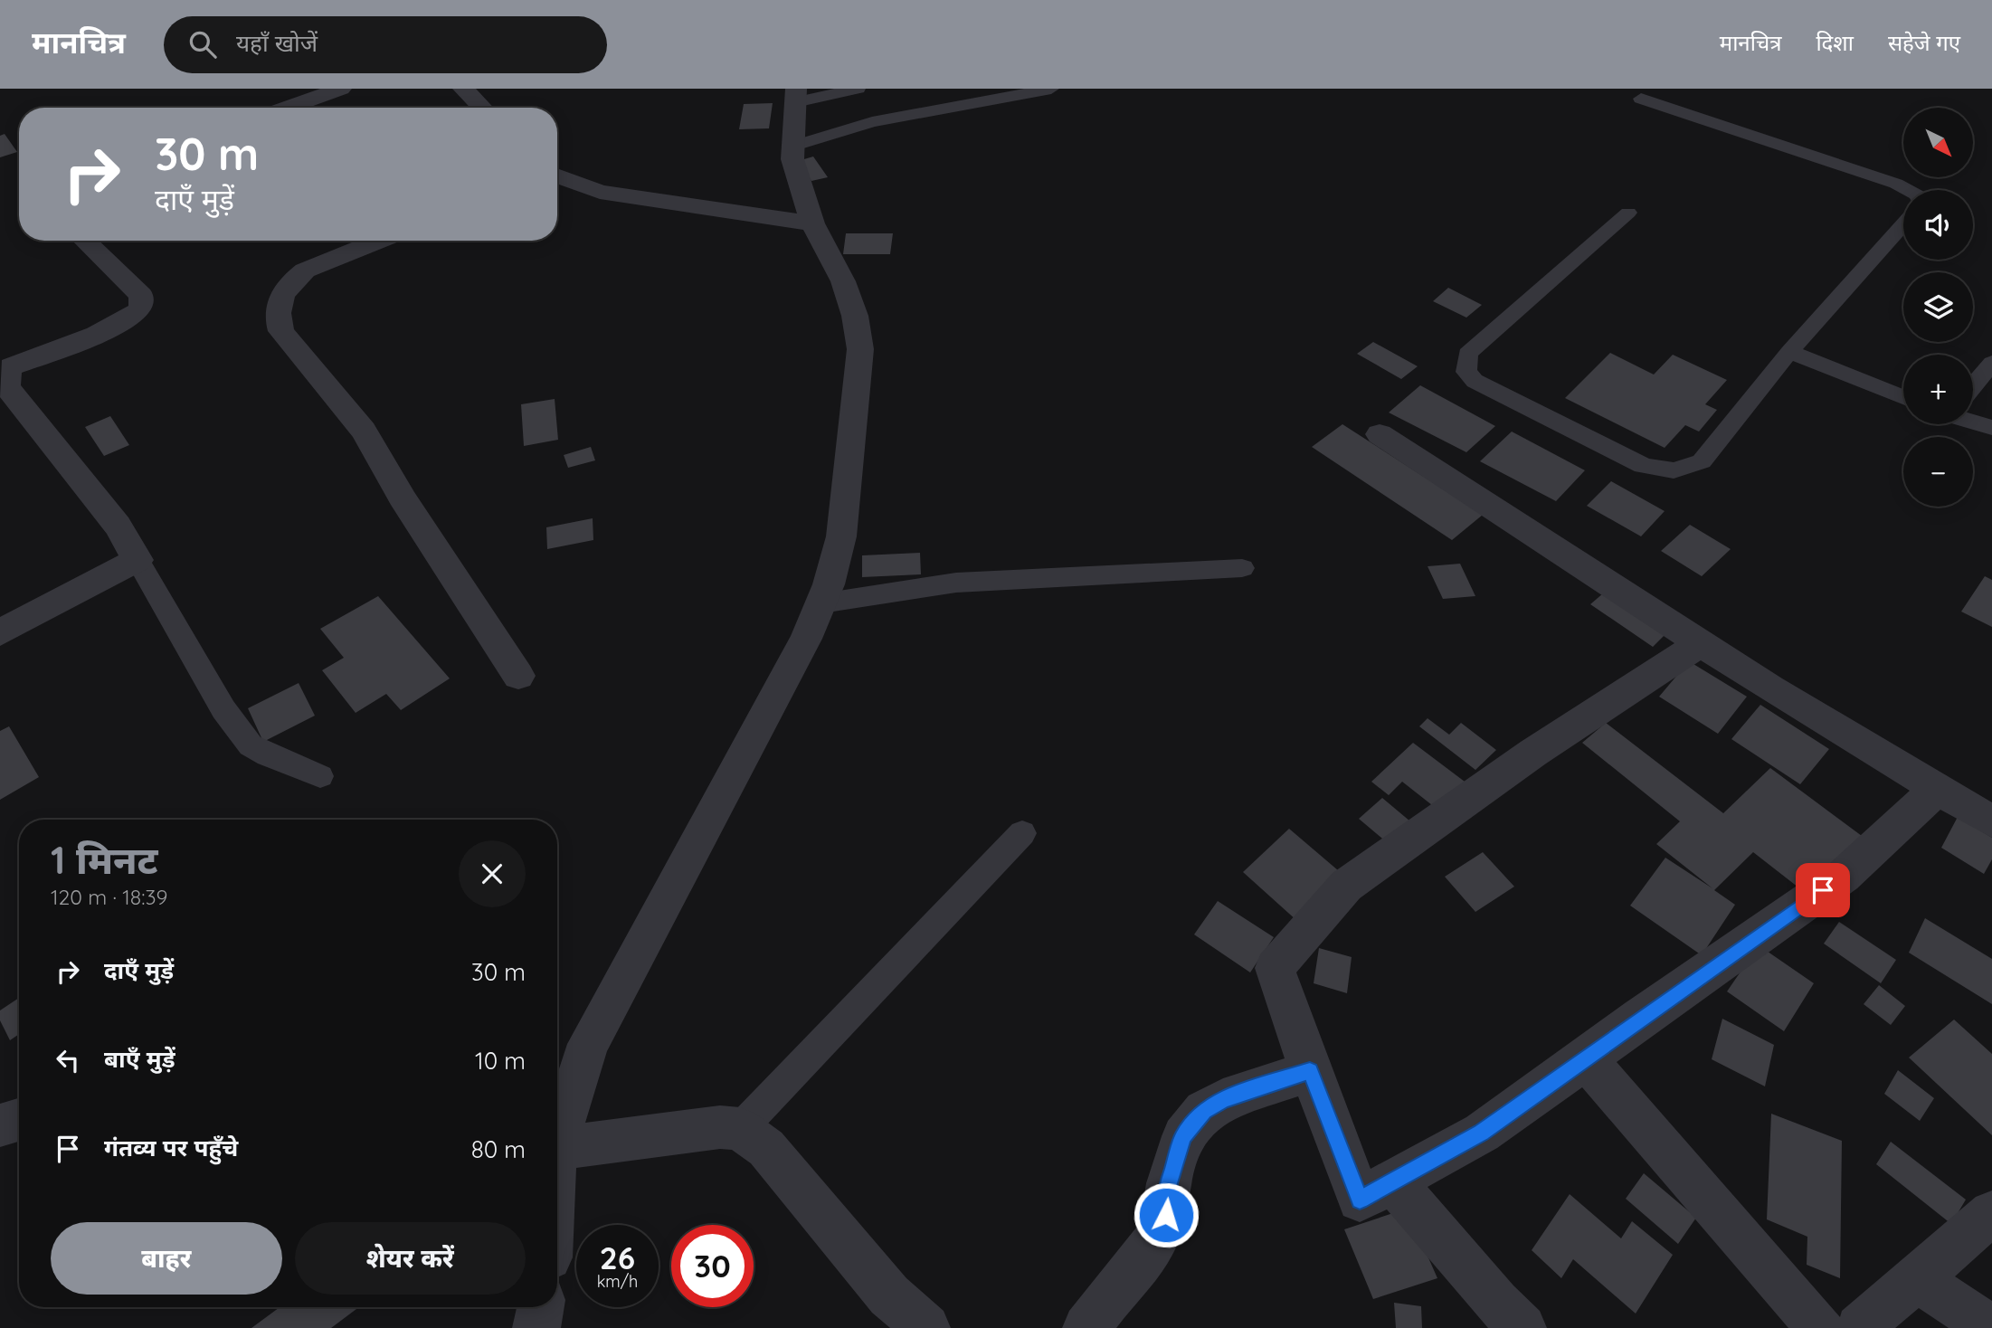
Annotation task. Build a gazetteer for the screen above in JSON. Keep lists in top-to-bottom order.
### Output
{
  "north": "bottom right",
  "page": {
    "header": "मानचित्र",
    "search": "यहाँ खोजें",
    "nav": ["मानचित्र", "दिशा", "सहेजे गए"],
    "map_buttons": ["+", "−"],
    "turn": ["30 m", "दाएँ मुड़ें"],
    "heading": ["1 मिनट", "120 m · 18:39"],
    "list": [
      {
        "name": "दाएँ मुड़ें",
        "value": "30 m"
      },
      {
        "name": "बाएँ मुड़ें",
        "value": "10 m"
      },
      {
        "name": "गंतव्य पर पहुँचे",
        "value": "80 m"
      }
    ],
    "buttons": ["बाहर", "शेयर करें"],
    "speed": "26 km/h",
    "limit": "30"
  }
}
